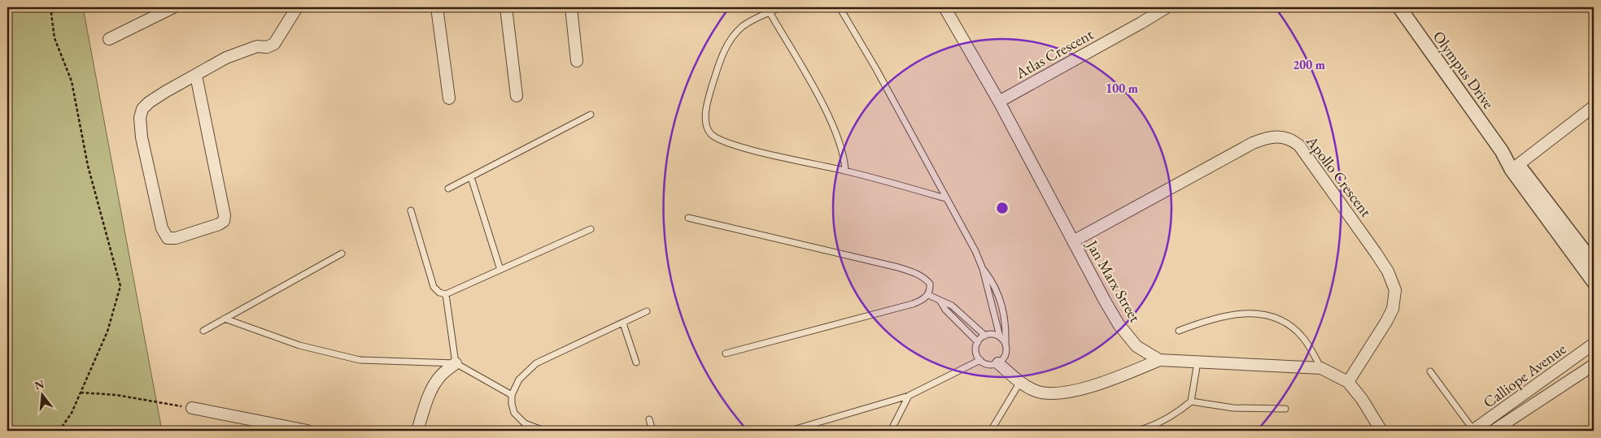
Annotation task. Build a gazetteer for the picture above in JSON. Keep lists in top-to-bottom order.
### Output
{
  "streets": {
    "street": [
      "Atlas Crescent",
      "Olympus Drive",
      "Apollo Crescent",
      "Jan Marx Street",
      "Calliope Avenue"
    ]
  },
  "crossings": [
    ["Atlas Crescent", "Jan Marx Street"],
    ["Apollo Crescent", "Jan Marx Street"]
  ],
  "north": "top",
  "rings": ["200 m", "100 m"]
}
